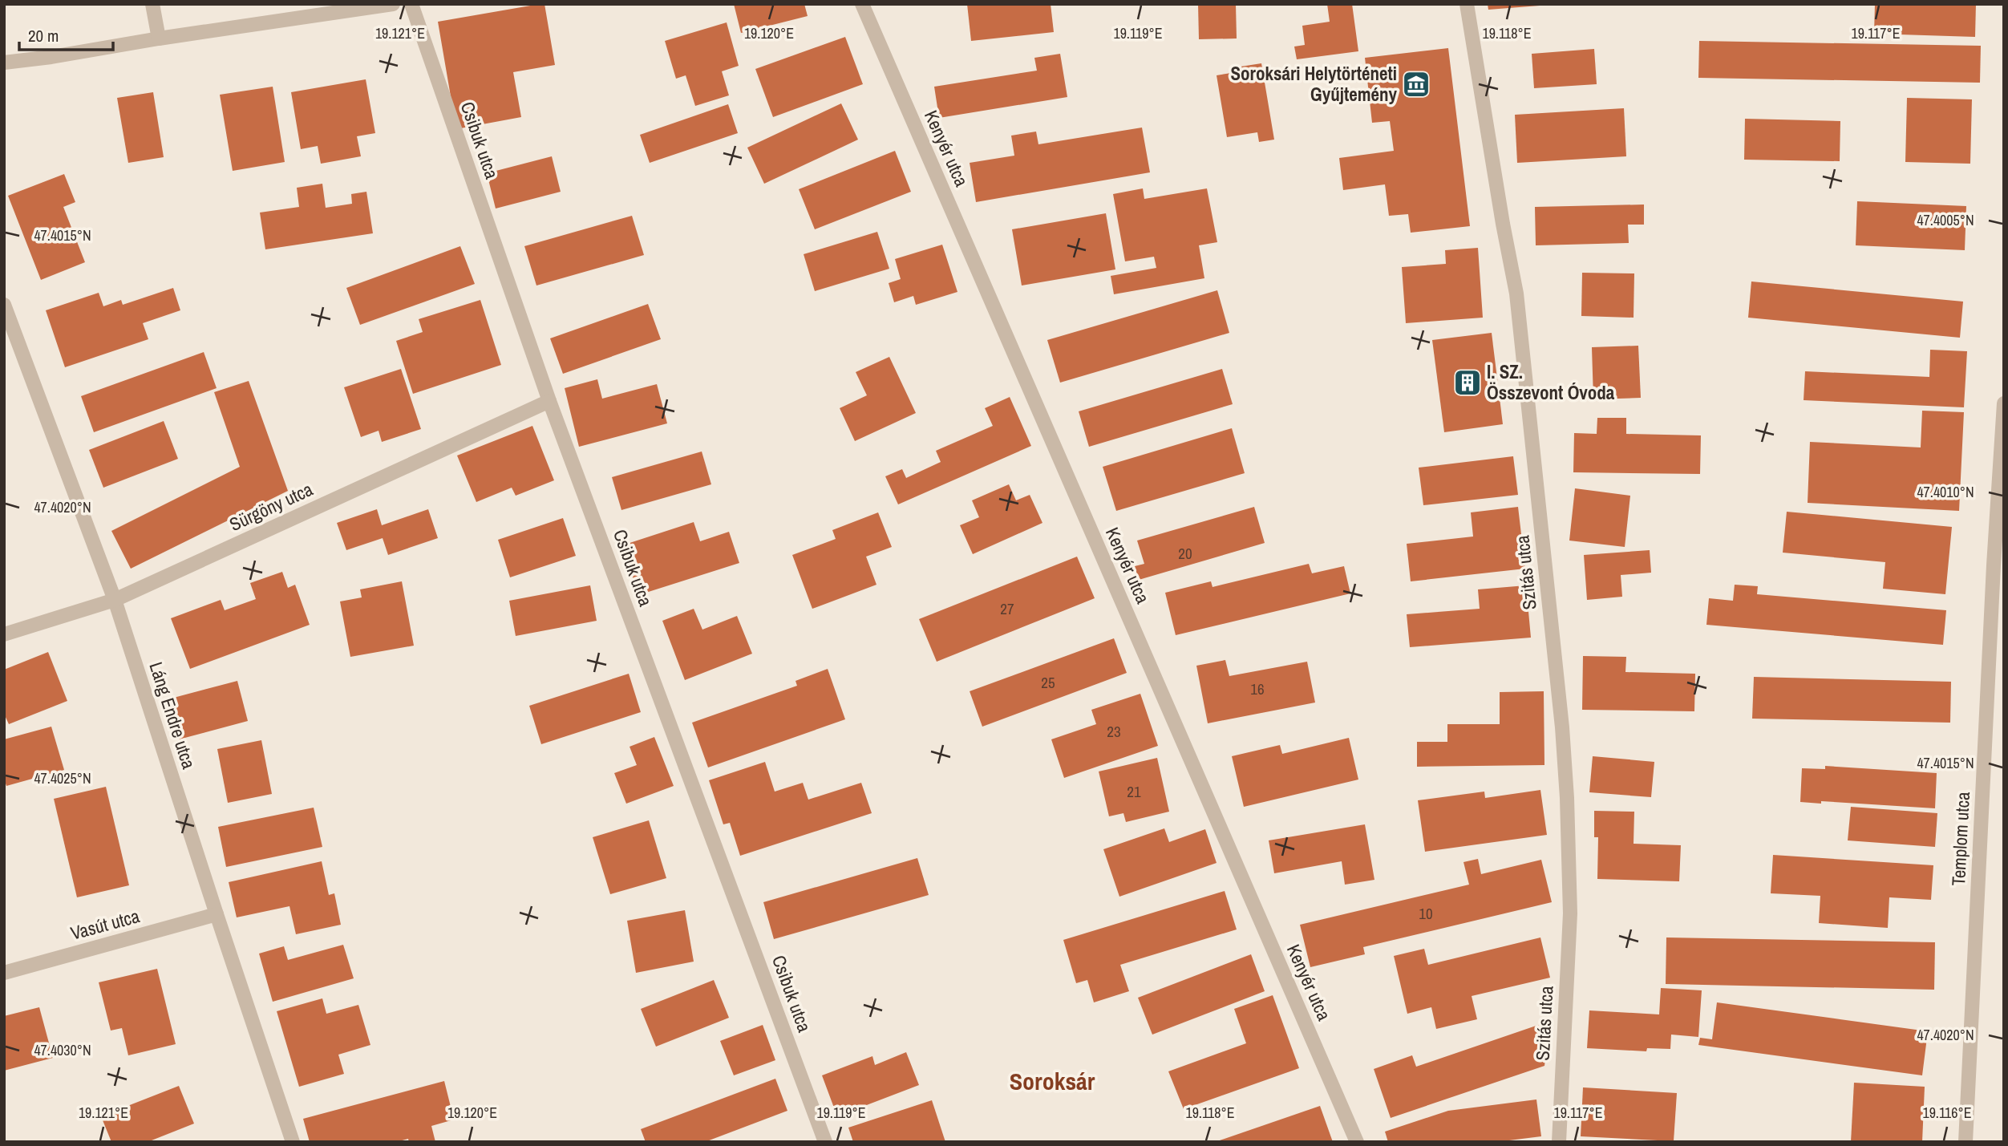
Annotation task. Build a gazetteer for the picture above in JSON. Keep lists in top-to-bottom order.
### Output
{
  "streets": {
    "street": [
      "Csibuk utca",
      "Kenyér utca",
      "Sürgöny utca",
      "Szitás utca",
      "Láng Endre utca",
      "Templom utca",
      "Vasút utca"
    ]
  },
  "crossings": [
    ["Csibuk utca", "Sürgöny utca"],
    ["Sürgöny utca", "Láng Endre utca"],
    ["Láng Endre utca", "Vasút utca"]
  ],
  "districts": ["Soroksár"],
  "places": {
    "museum": ["Soroksári Helytörténeti Gyűjtemény"],
    "building": ["I. SZ. Összevont Óvoda"]
  },
  "house_numbers": [
    "20",
    "27",
    "25",
    "16",
    "23",
    "21",
    "10"
  ],
  "scale_bar": "20 m",
  "coordinates": [
    "19.121°E",
    "19.120°E",
    "19.119°E",
    "19.118°E",
    "19.117°E",
    "47.4005°N",
    "47.4015°N",
    "47.4010°N",
    "47.4020°N",
    "47.4025°N",
    "47.4030°N",
    "19.116°E"
  ]
}
